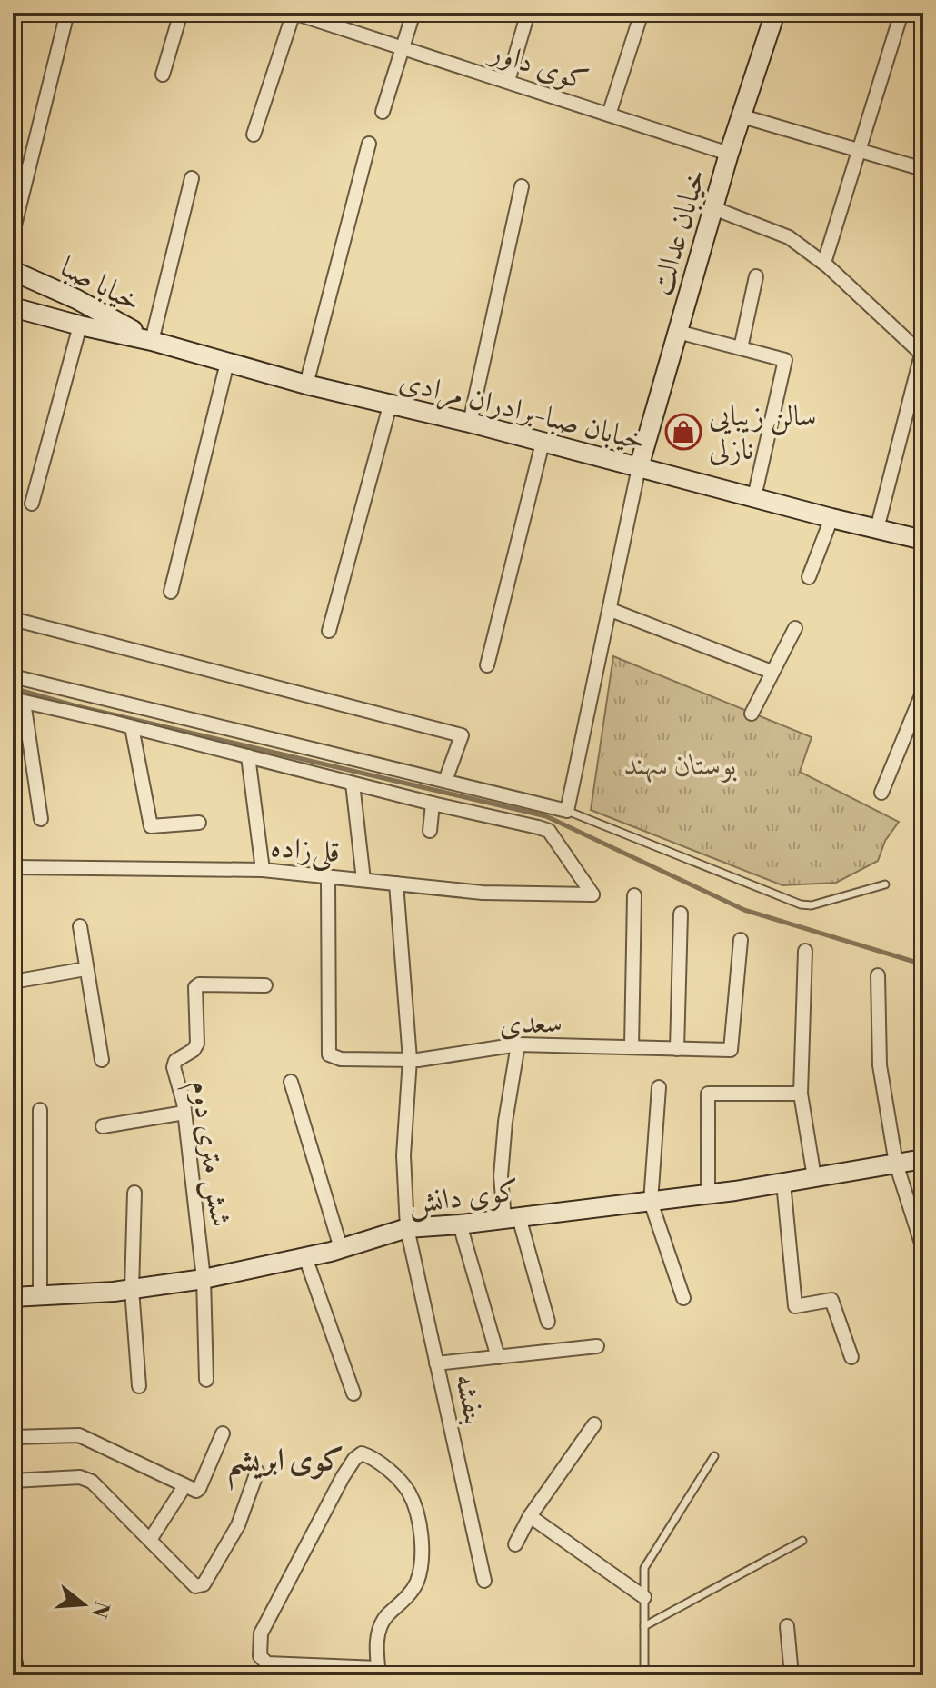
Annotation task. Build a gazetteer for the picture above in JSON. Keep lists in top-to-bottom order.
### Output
{
  "streets": {
    "street": [
      "کوی داور",
      "خیابان عدالت",
      "خیابا صبا",
      "خیابان صبا-برادران مرادی",
      "قلی‌زاده",
      "سعدی",
      "شش متری دوم",
      "کوی دانش",
      "بنفشه"
    ]
  },
  "crossings": [
    ["کوی داور", "خیابان عدالت"],
    ["خیابان عدالت", "خیابان صبا-برادران مرادی"],
    ["خیابا صبا", "خیابان صبا-برادران مرادی"],
    ["قلی‌زاده", "سعدی"],
    ["قلی‌زاده", "بنفشه"],
    ["سعدی", "بنفشه"],
    ["شش متری دوم", "کوی دانش"],
    ["کوی دانش", "بنفشه"]
  ],
  "districts": ["کوی ابریشم"],
  "parks": ["بوستان سهند"],
  "places": {
    "shop": ["سالن زیبایی نازلی"]
  },
  "north": "right"
}
